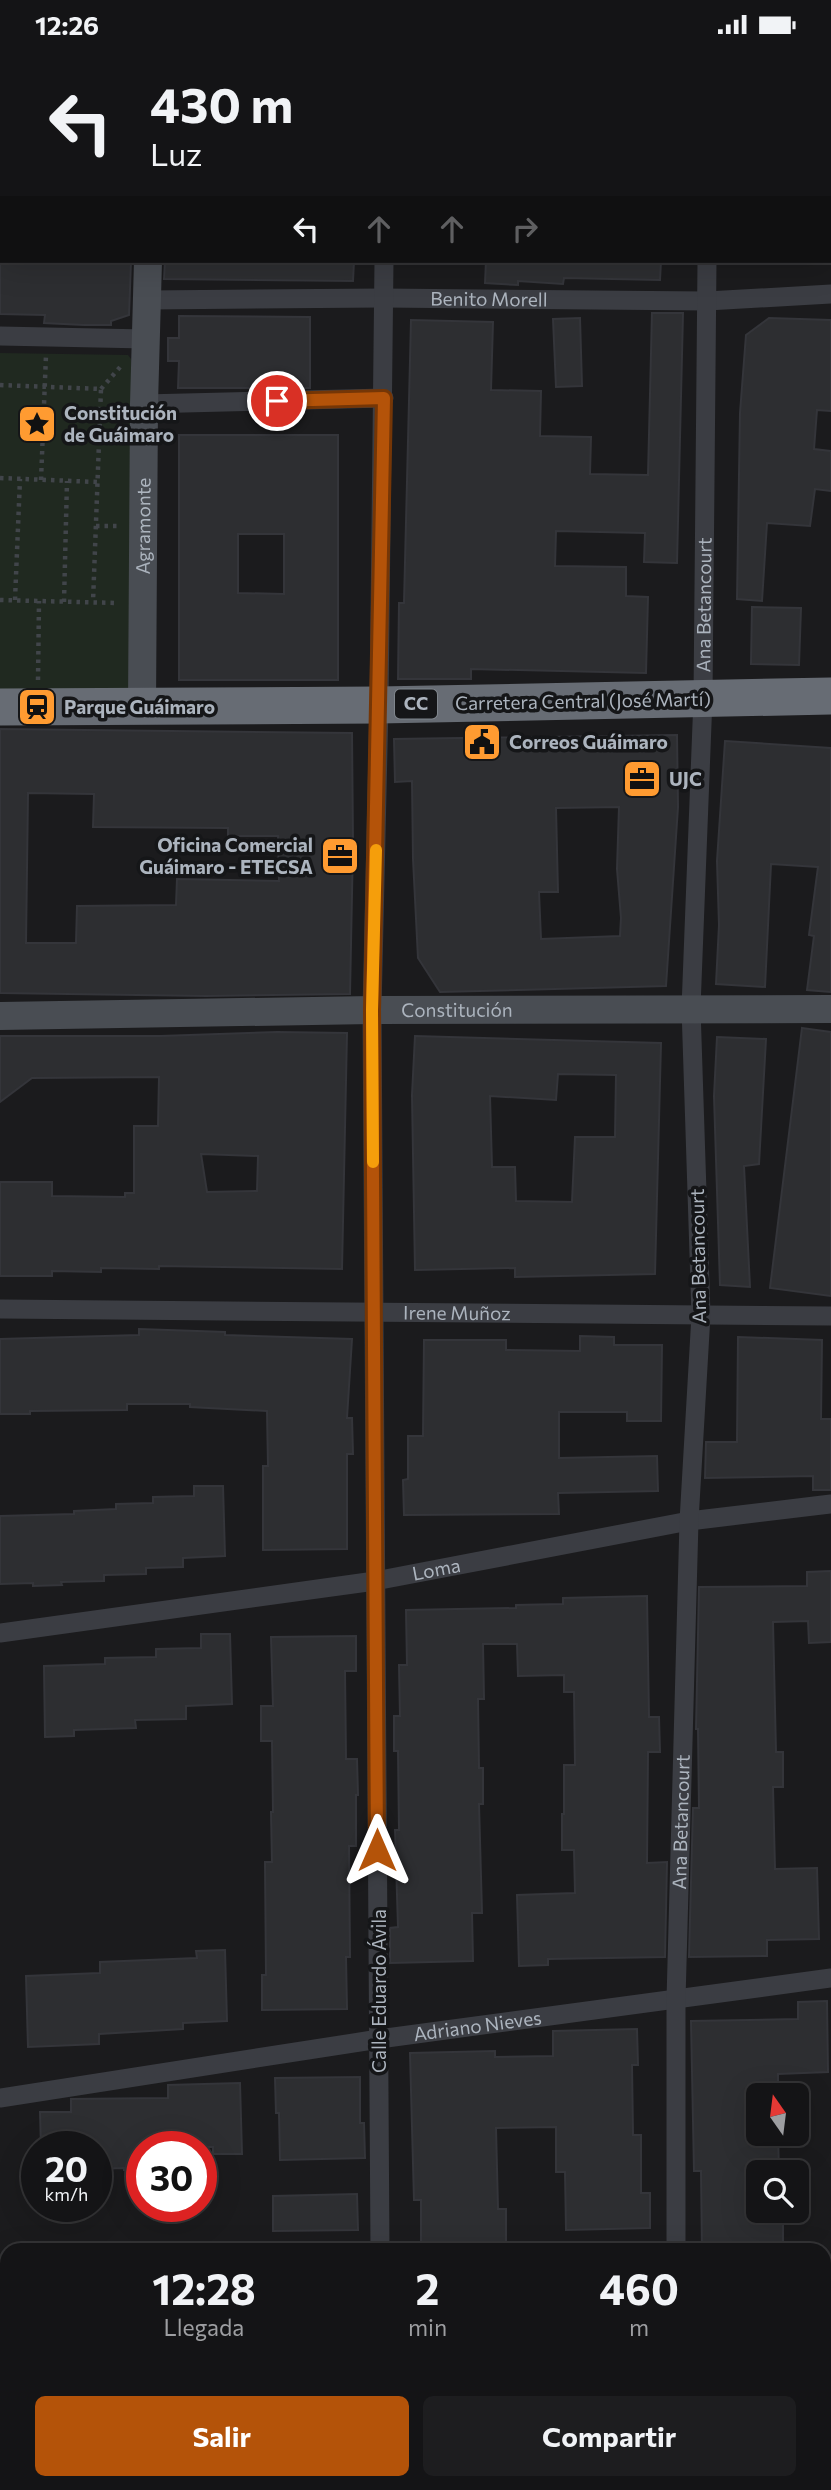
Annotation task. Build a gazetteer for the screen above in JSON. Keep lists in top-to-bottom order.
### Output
{
  "streets": {
    "highway": ["Carretera Central (José Martí)", "CC"],
    "street": [
      "Benito Morell",
      "Agramonte",
      "Ana Betancourt",
      "Constitución",
      "Irene Muñoz",
      "Loma",
      "Calle Eduardo Ávila",
      "Adriano Nieves"
    ]
  },
  "crossings": [
    ["Benito Morell", "Agramonte"],
    ["Benito Morell", "Ana Betancourt"],
    ["Benito Morell", "Calle Eduardo Ávila"],
    ["Agramonte", "Carretera Central (José Martí)"],
    ["Ana Betancourt", "Carretera Central (José Martí)"],
    ["Ana Betancourt", "Constitución"],
    ["Ana Betancourt", "Irene Muñoz"],
    ["Ana Betancourt", "Loma"],
    ["Ana Betancourt", "Adriano Nieves"],
    ["Carretera Central (José Martí)", "Calle Eduardo Ávila"],
    ["Constitución", "Calle Eduardo Ávila"],
    ["Irene Muñoz", "Calle Eduardo Ávila"],
    ["Loma", "Calle Eduardo Ávila"],
    ["Calle Eduardo Ávila", "Adriano Nieves"]
  ],
  "places": {
    "place": ["Constitución de Guáimaro"],
    "station": ["Parque Guáimaro"],
    "public building": ["Correos Guáimaro"],
    "office": ["UJC", "Oficina Comercial Guáimaro - ETECSA"]
  },
  "north": "top",
  "page": {
    "status": "12:26",
    "turn": ["430 m", "Luz"],
    "speed": "20 km/h",
    "limit": "30",
    "eta": [
      "12:28",
      "Llegada",
      "2",
      "min",
      "460",
      "m"
    ],
    "buttons": ["Salir", "Compartir"]
  }
}
